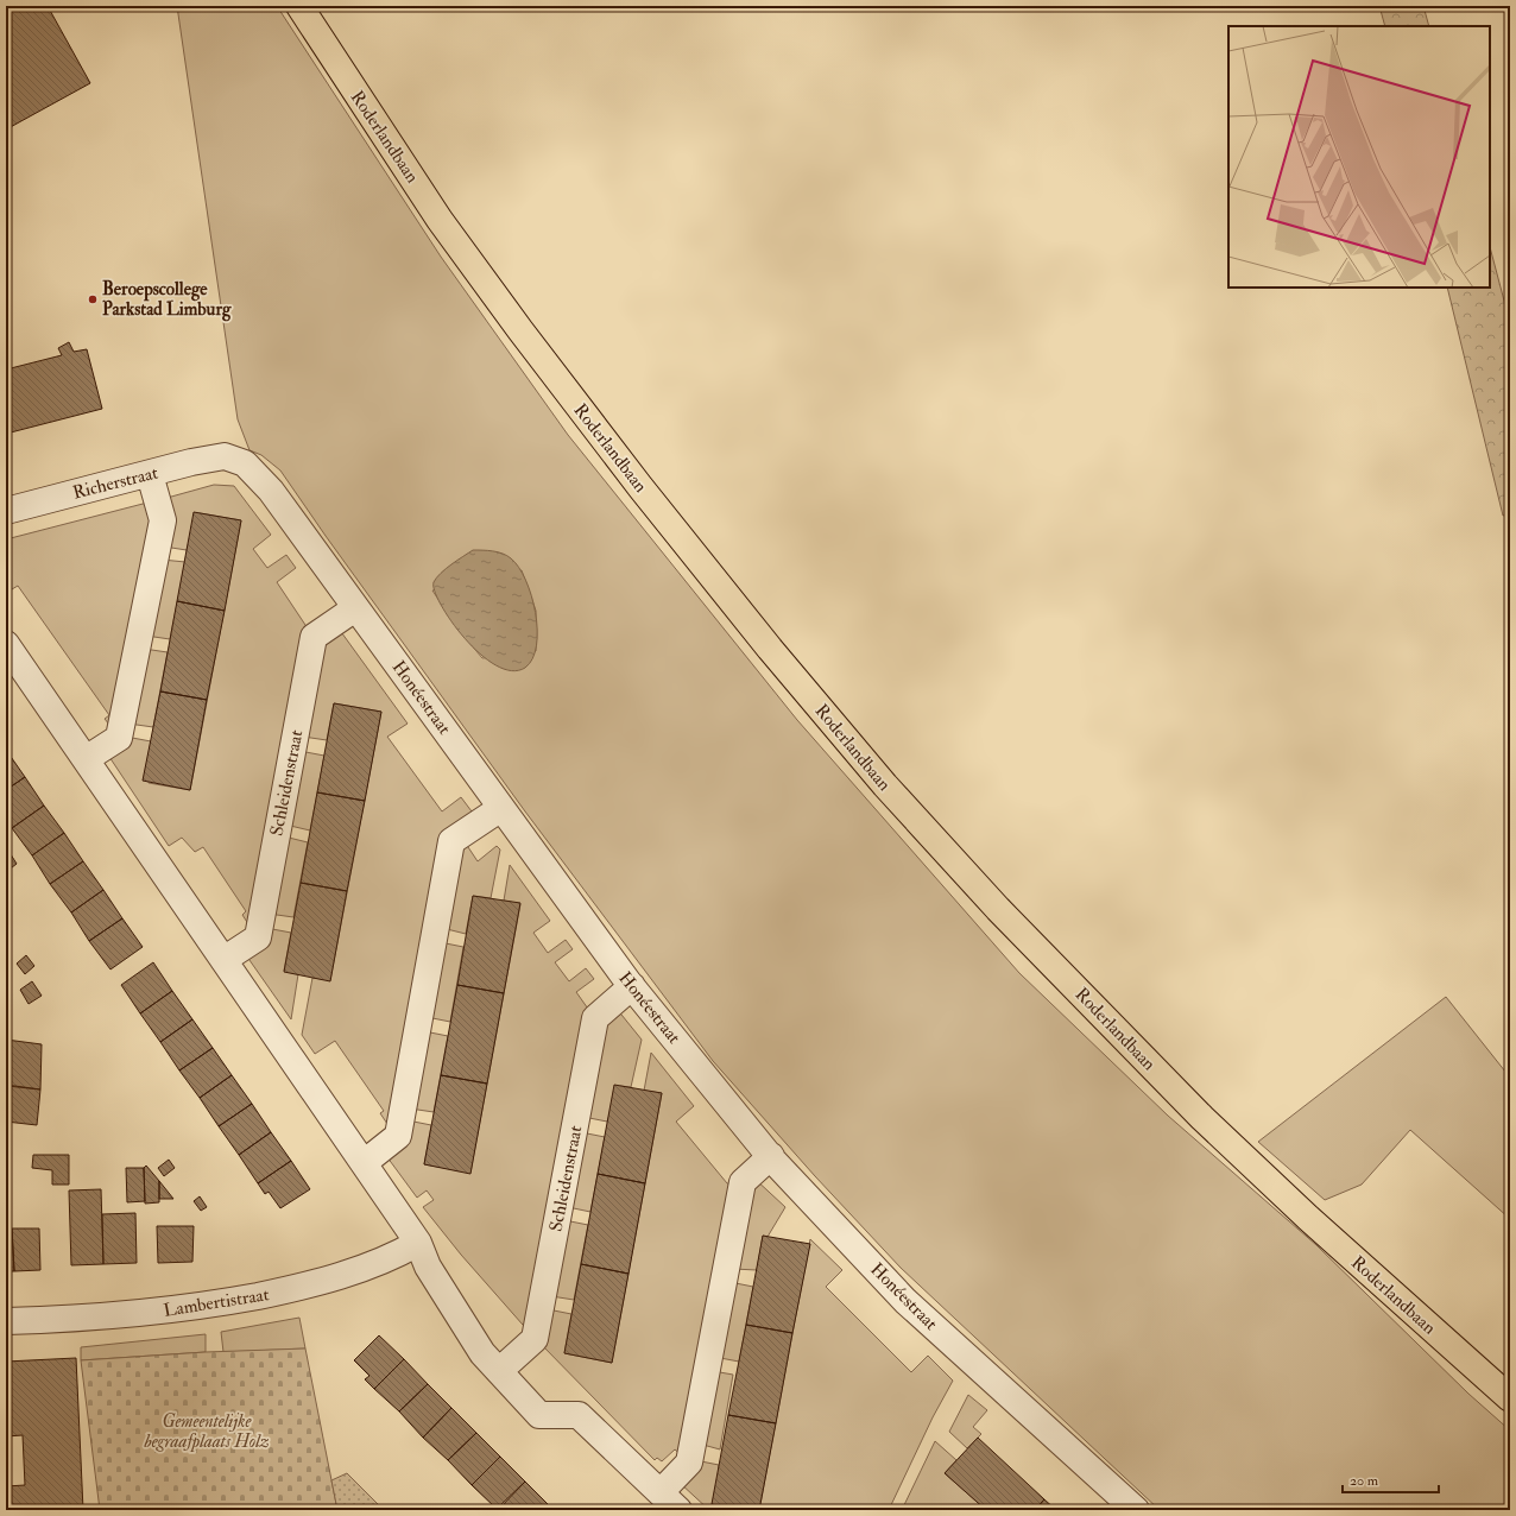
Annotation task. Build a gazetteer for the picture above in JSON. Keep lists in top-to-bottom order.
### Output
{
  "streets": {
    "main road": ["Roderlandbaan"],
    "street": [
      "Richerstraat",
      "Honéestraat",
      "Schleidenstraat",
      "Lambertistraat"
    ]
  },
  "crossings": [
    ["Richerstraat", "Honéestraat"],
    ["Honéestraat", "Schleidenstraat"]
  ],
  "parks": ["Gemeentelijke begraafplaats Holz"],
  "places": ["Beroepscollege Parkstad Limburg"],
  "scale_bar": "20 m"
}
